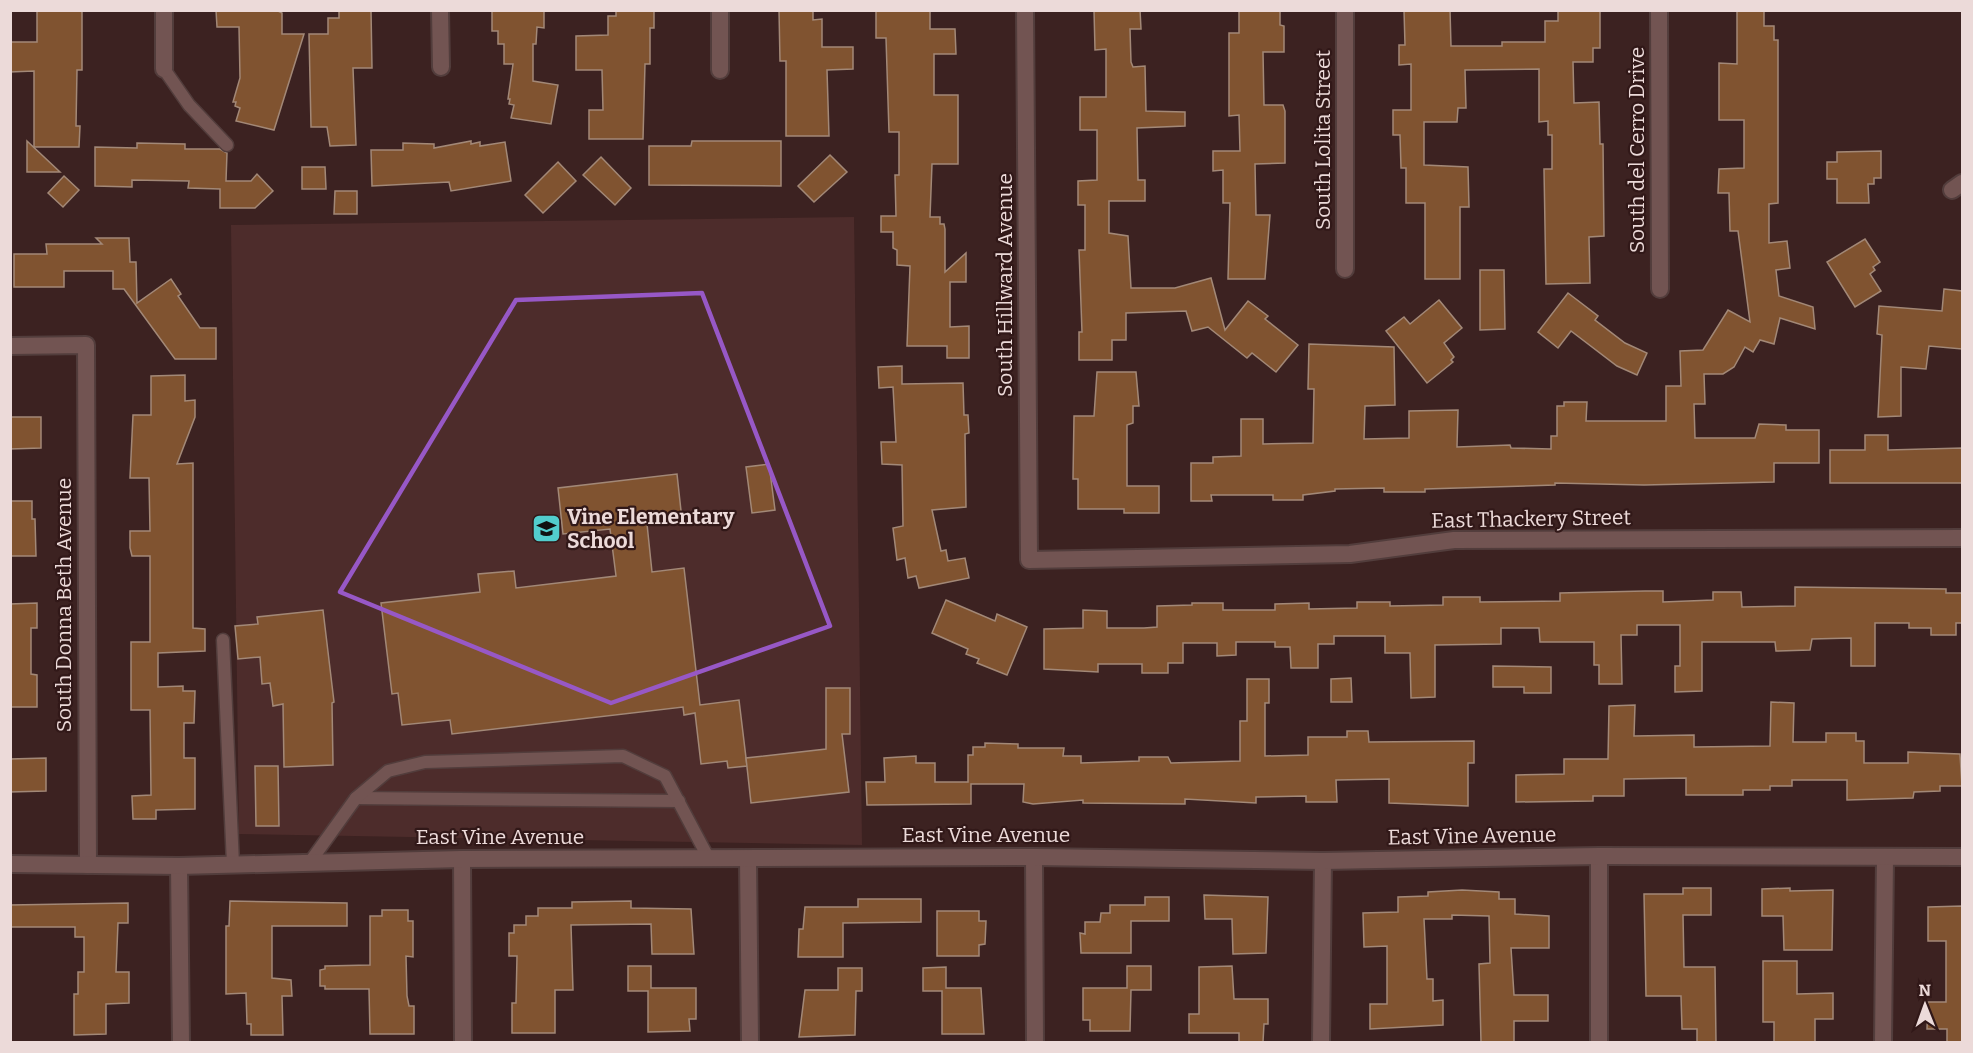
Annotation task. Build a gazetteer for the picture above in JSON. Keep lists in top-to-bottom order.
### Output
{
  "streets": {
    "street": [
      "South Lolita Street",
      "South del Cerro Drive",
      "South Hillward Avenue",
      "East Thackery Street",
      "South Donna Beth Avenue",
      "East Vine Avenue"
    ]
  },
  "crossings": [
    ["South Hillward Avenue", "East Thackery Street"],
    ["South Donna Beth Avenue", "East Vine Avenue"]
  ],
  "places": {
    "school or university": ["Vine Elementary School"]
  },
  "north": "top"
}
